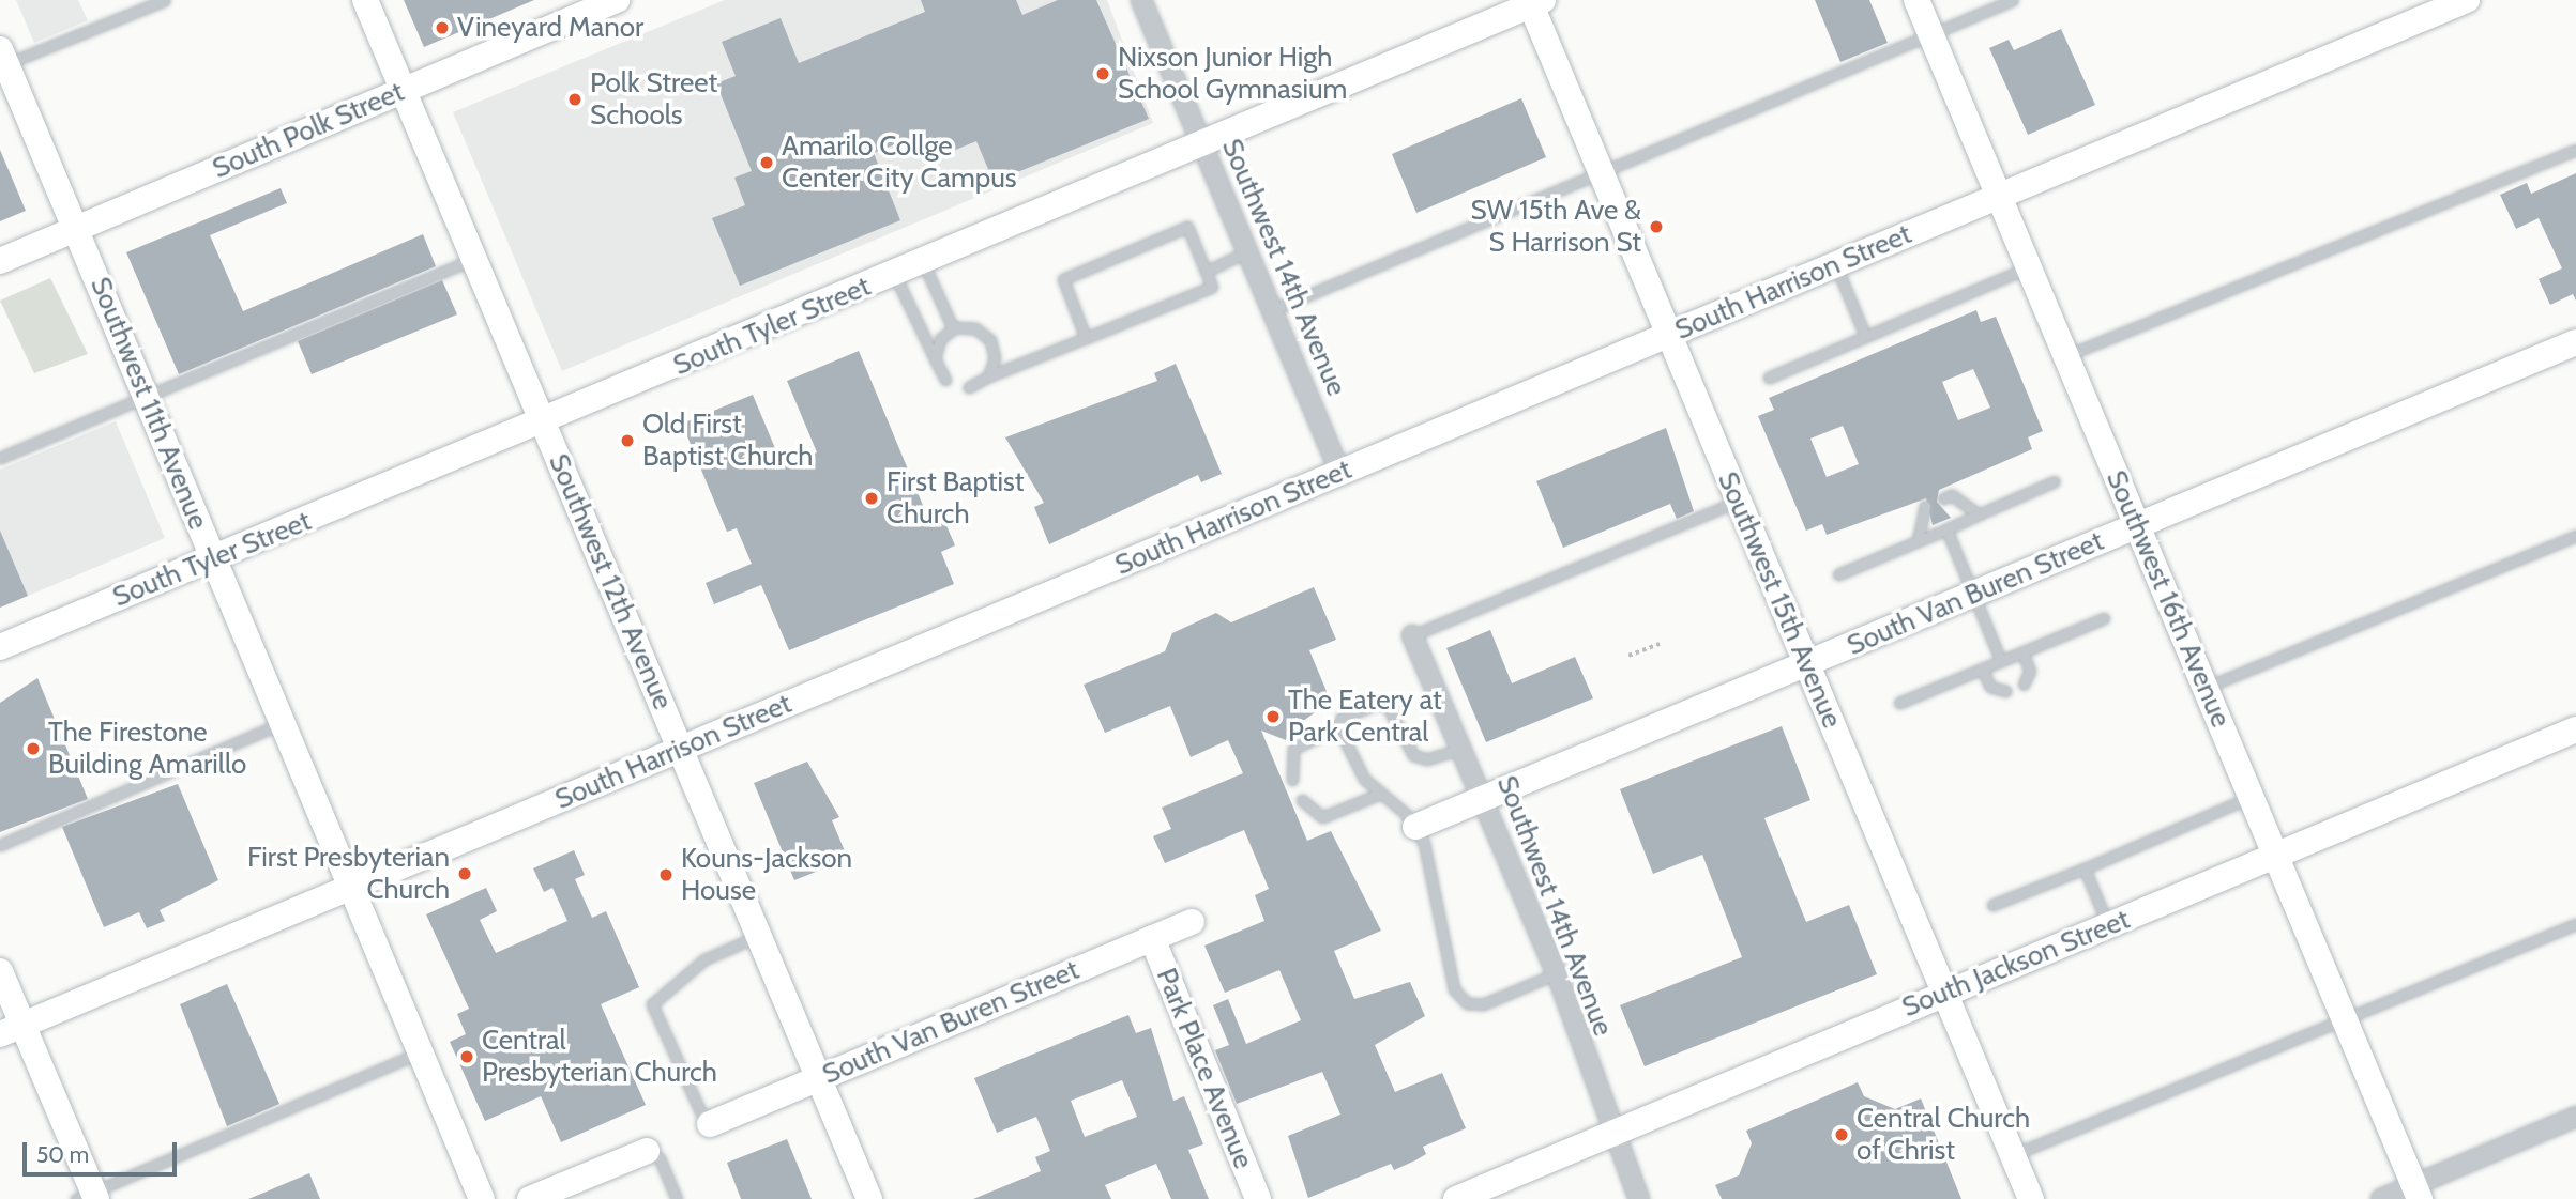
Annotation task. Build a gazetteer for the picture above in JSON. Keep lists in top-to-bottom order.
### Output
{
  "streets": {
    "main road": [
      "South Polk Street",
      "South Harrison Street",
      "South Tyler Street",
      "Southwest 11th Avenue",
      "Southwest 12th Avenue",
      "South Van Buren Street",
      "Southwest 16th Avenue",
      "Southwest 15th Avenue",
      "South Jackson Street",
      "Park Place Avenue"
    ],
    "street": ["Southwest 14th Avenue"]
  },
  "crossings": [
    ["South Polk Street", "Southwest 11th Avenue"],
    ["South Polk Street", "Southwest 12th Avenue"],
    ["Southwest 14th Avenue", "South Harrison Street"],
    ["Southwest 14th Avenue", "South Tyler Street"],
    ["Southwest 14th Avenue", "South Van Buren Street"],
    ["Southwest 14th Avenue", "South Jackson Street"],
    ["South Harrison Street", "Southwest 11th Avenue"],
    ["South Harrison Street", "Southwest 12th Avenue"],
    ["South Harrison Street", "Southwest 16th Avenue"],
    ["South Harrison Street", "Southwest 15th Avenue"],
    ["South Tyler Street", "Southwest 11th Avenue"],
    ["South Tyler Street", "Southwest 12th Avenue"],
    ["South Tyler Street", "Southwest 15th Avenue"],
    ["Southwest 12th Avenue", "South Van Buren Street"],
    ["South Van Buren Street", "Southwest 16th Avenue"],
    ["South Van Buren Street", "Southwest 15th Avenue"],
    ["South Van Buren Street", "Park Place Avenue"],
    ["Southwest 16th Avenue", "South Jackson Street"],
    ["Southwest 15th Avenue", "South Jackson Street"]
  ],
  "places": [
    "Vineyard Manor",
    "Nixson Junior High School Gymnasium",
    "Polk Street Schools",
    "Amarilo Collge Center City Campus",
    "SW 15th Ave & S Harrison St",
    "Old First Baptist Church",
    "First Baptist Church",
    "The Eatery at Park Central",
    "The Firestone Building Amarillo",
    "First Presbyterian Church",
    "Kouns-Jackson House",
    "Central Presbyterian Church",
    "Central Church of Christ"
  ],
  "scale_bar": "50 m"
}
